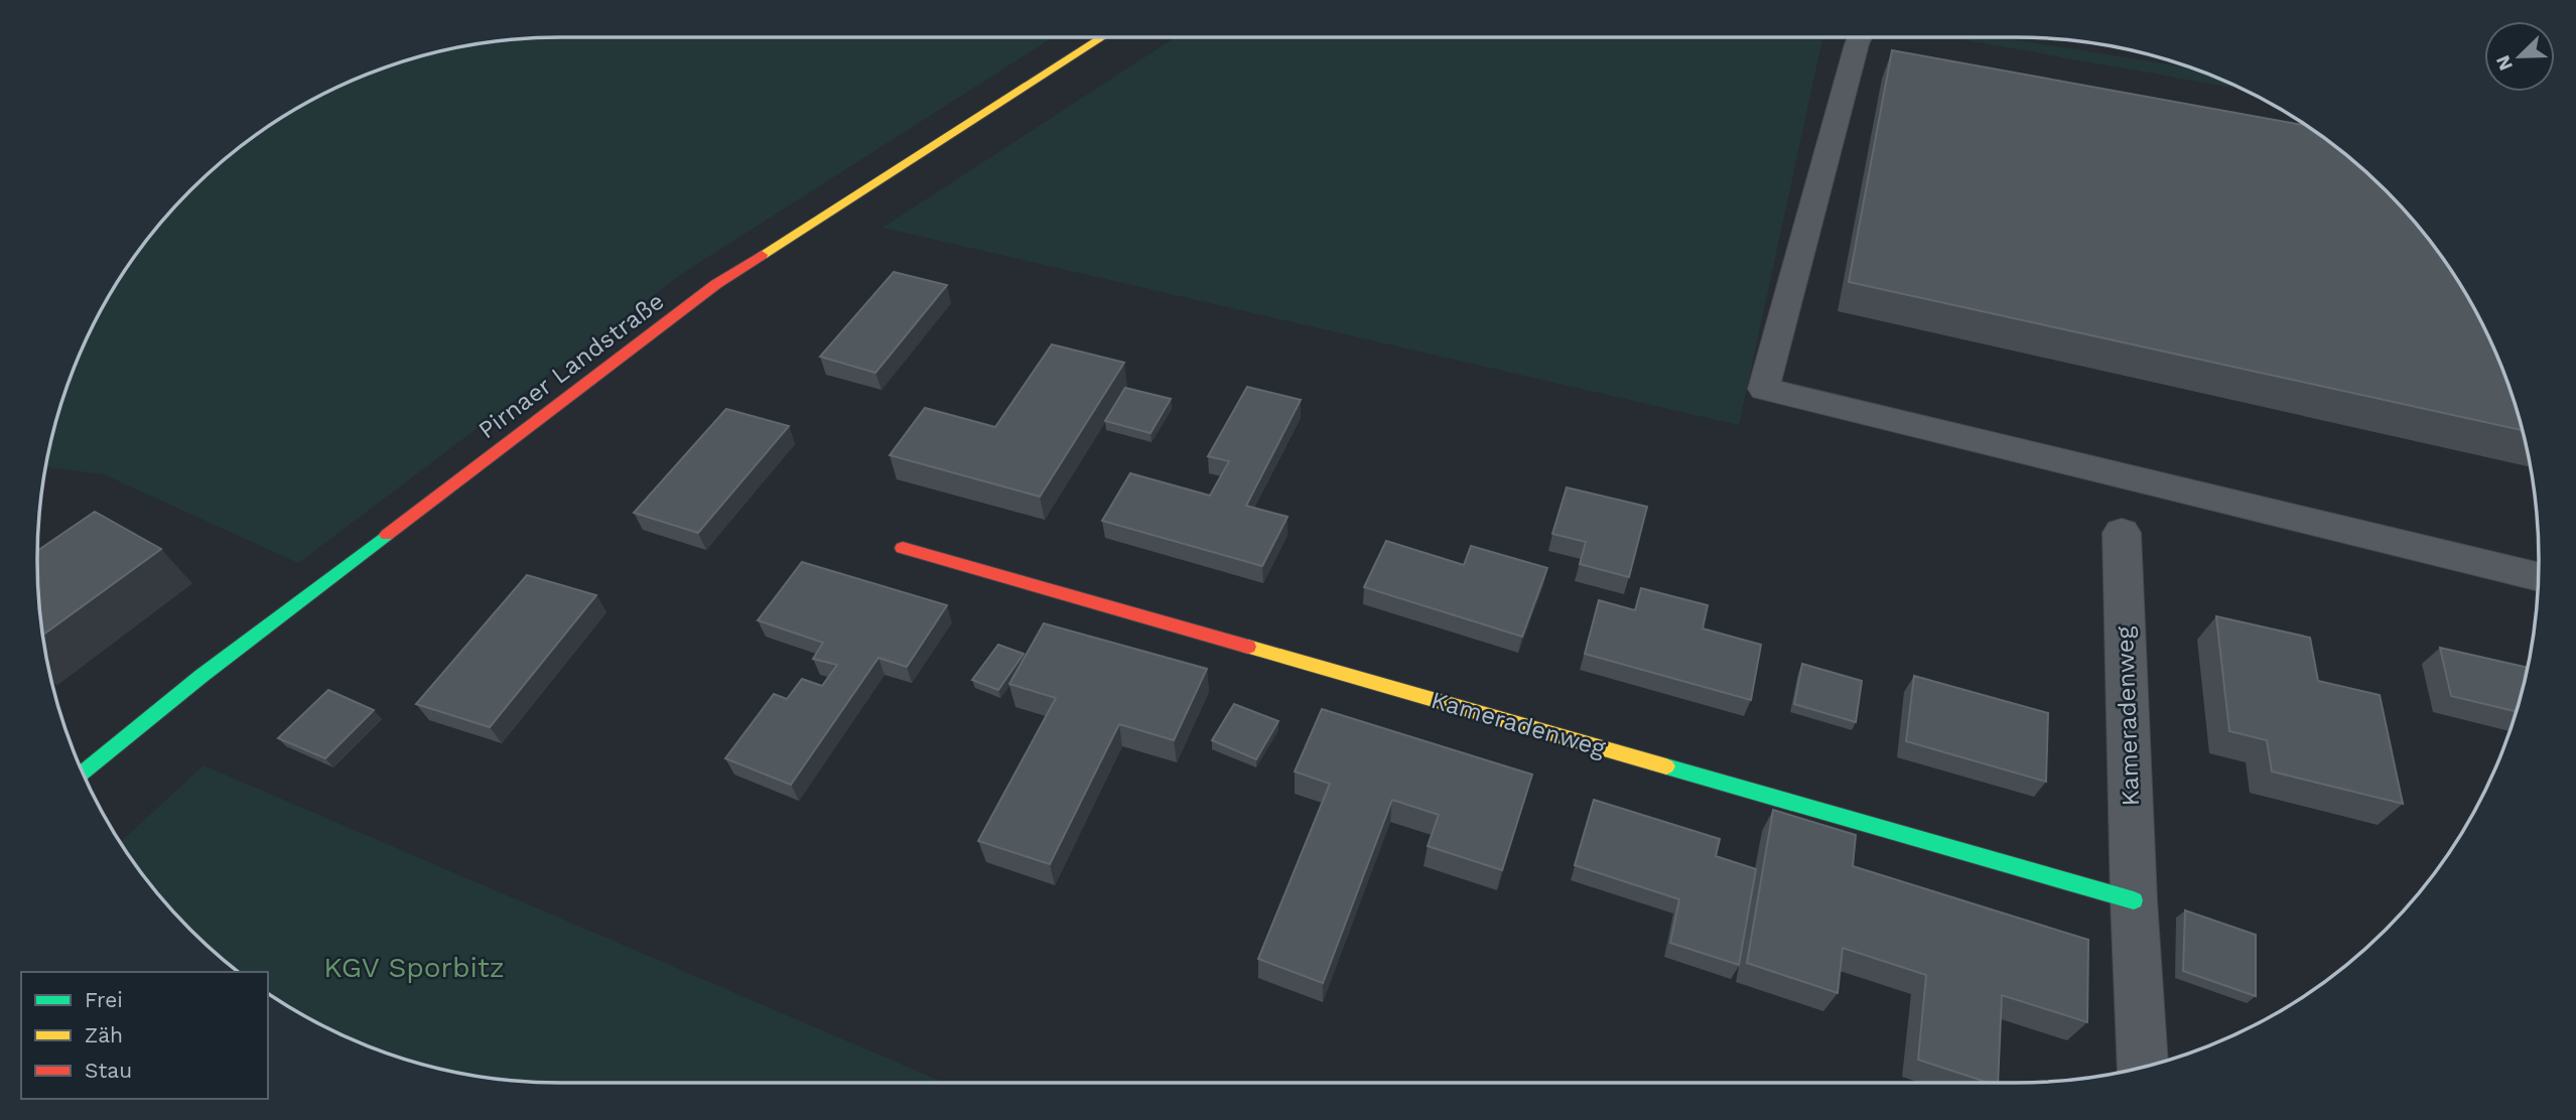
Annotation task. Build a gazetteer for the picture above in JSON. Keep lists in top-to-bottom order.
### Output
{
  "streets": {
    "street": ["Pirnaer Landstraße", "Kameradenweg"]
  },
  "parks": ["KGV Sporbitz"],
  "legend": ["Frei", "Zäh", "Stau"],
  "north": "bottom left"
}
